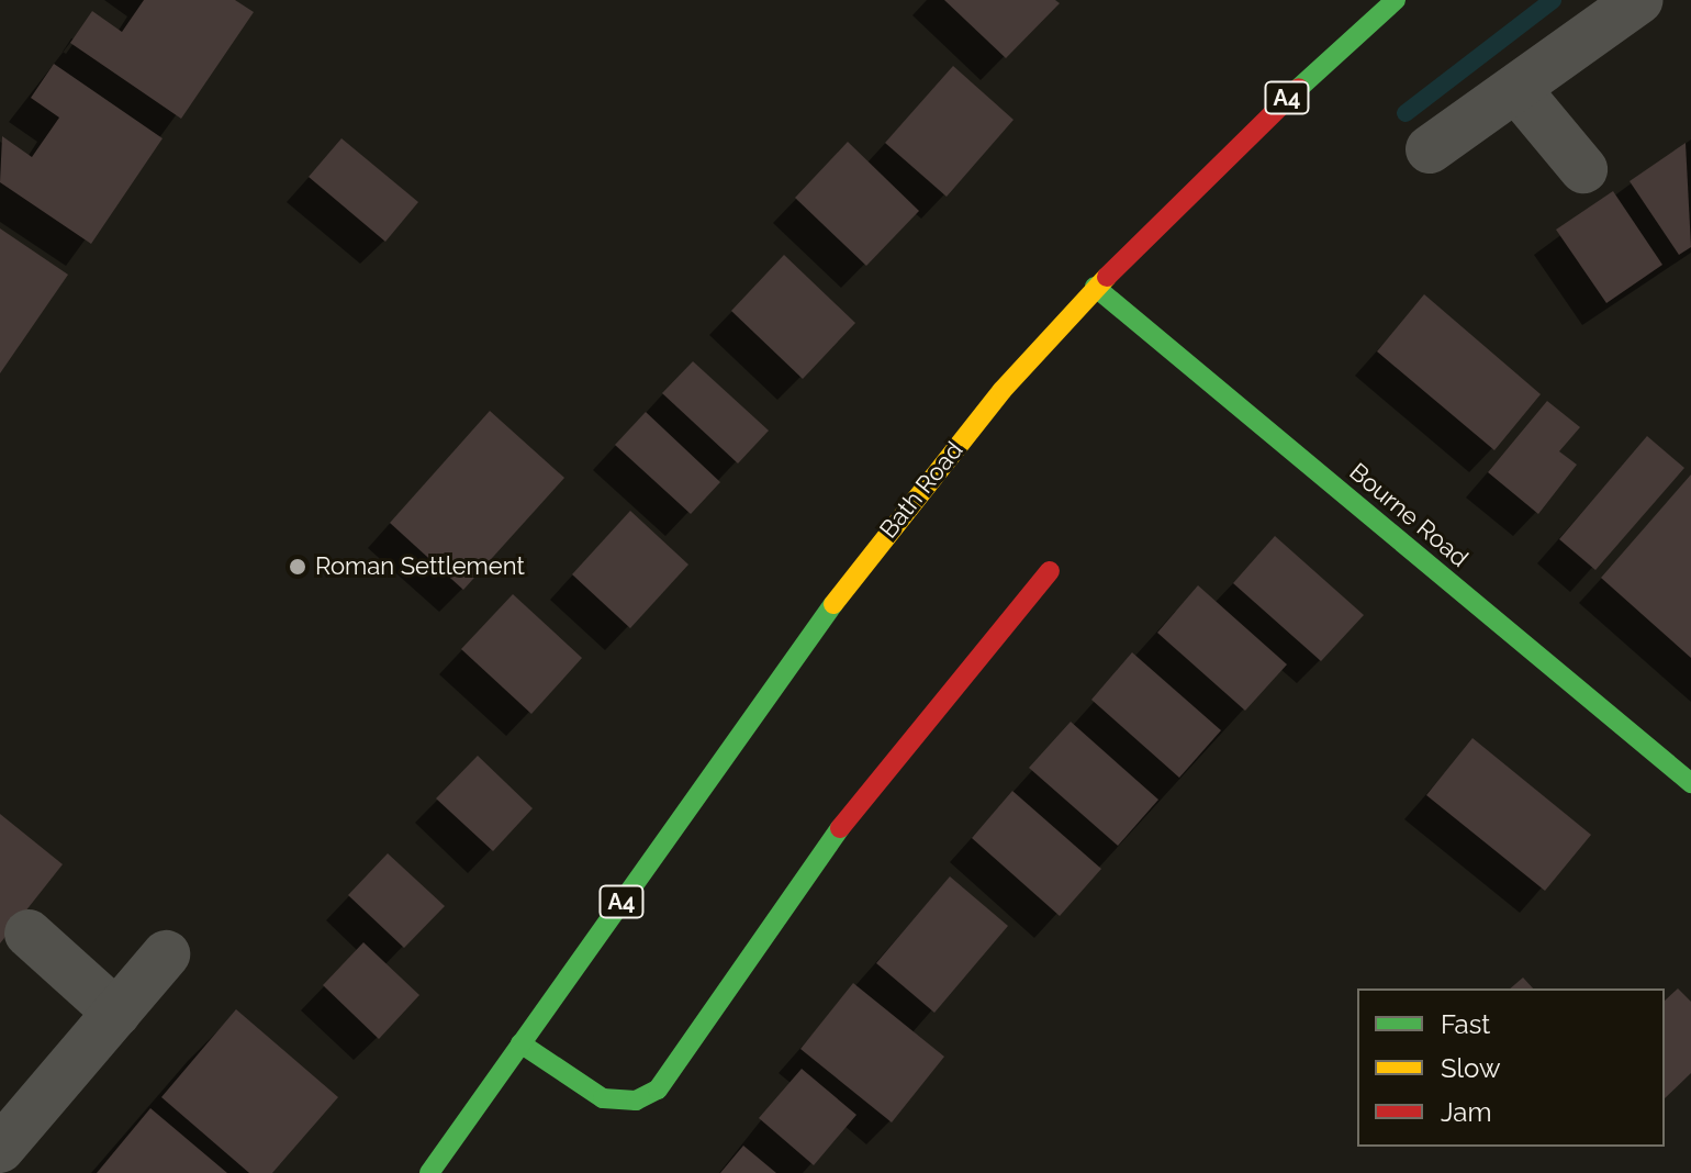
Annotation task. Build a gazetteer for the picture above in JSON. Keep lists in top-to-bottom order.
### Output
{
  "streets": {
    "street": ["A4", "Bath Road", "Bourne Road"]
  },
  "crossings": [
    ["Bath Road", "Bourne Road"]
  ],
  "places": ["Roman Settlement"],
  "legend": ["Fast", "Slow", "Jam"]
}
